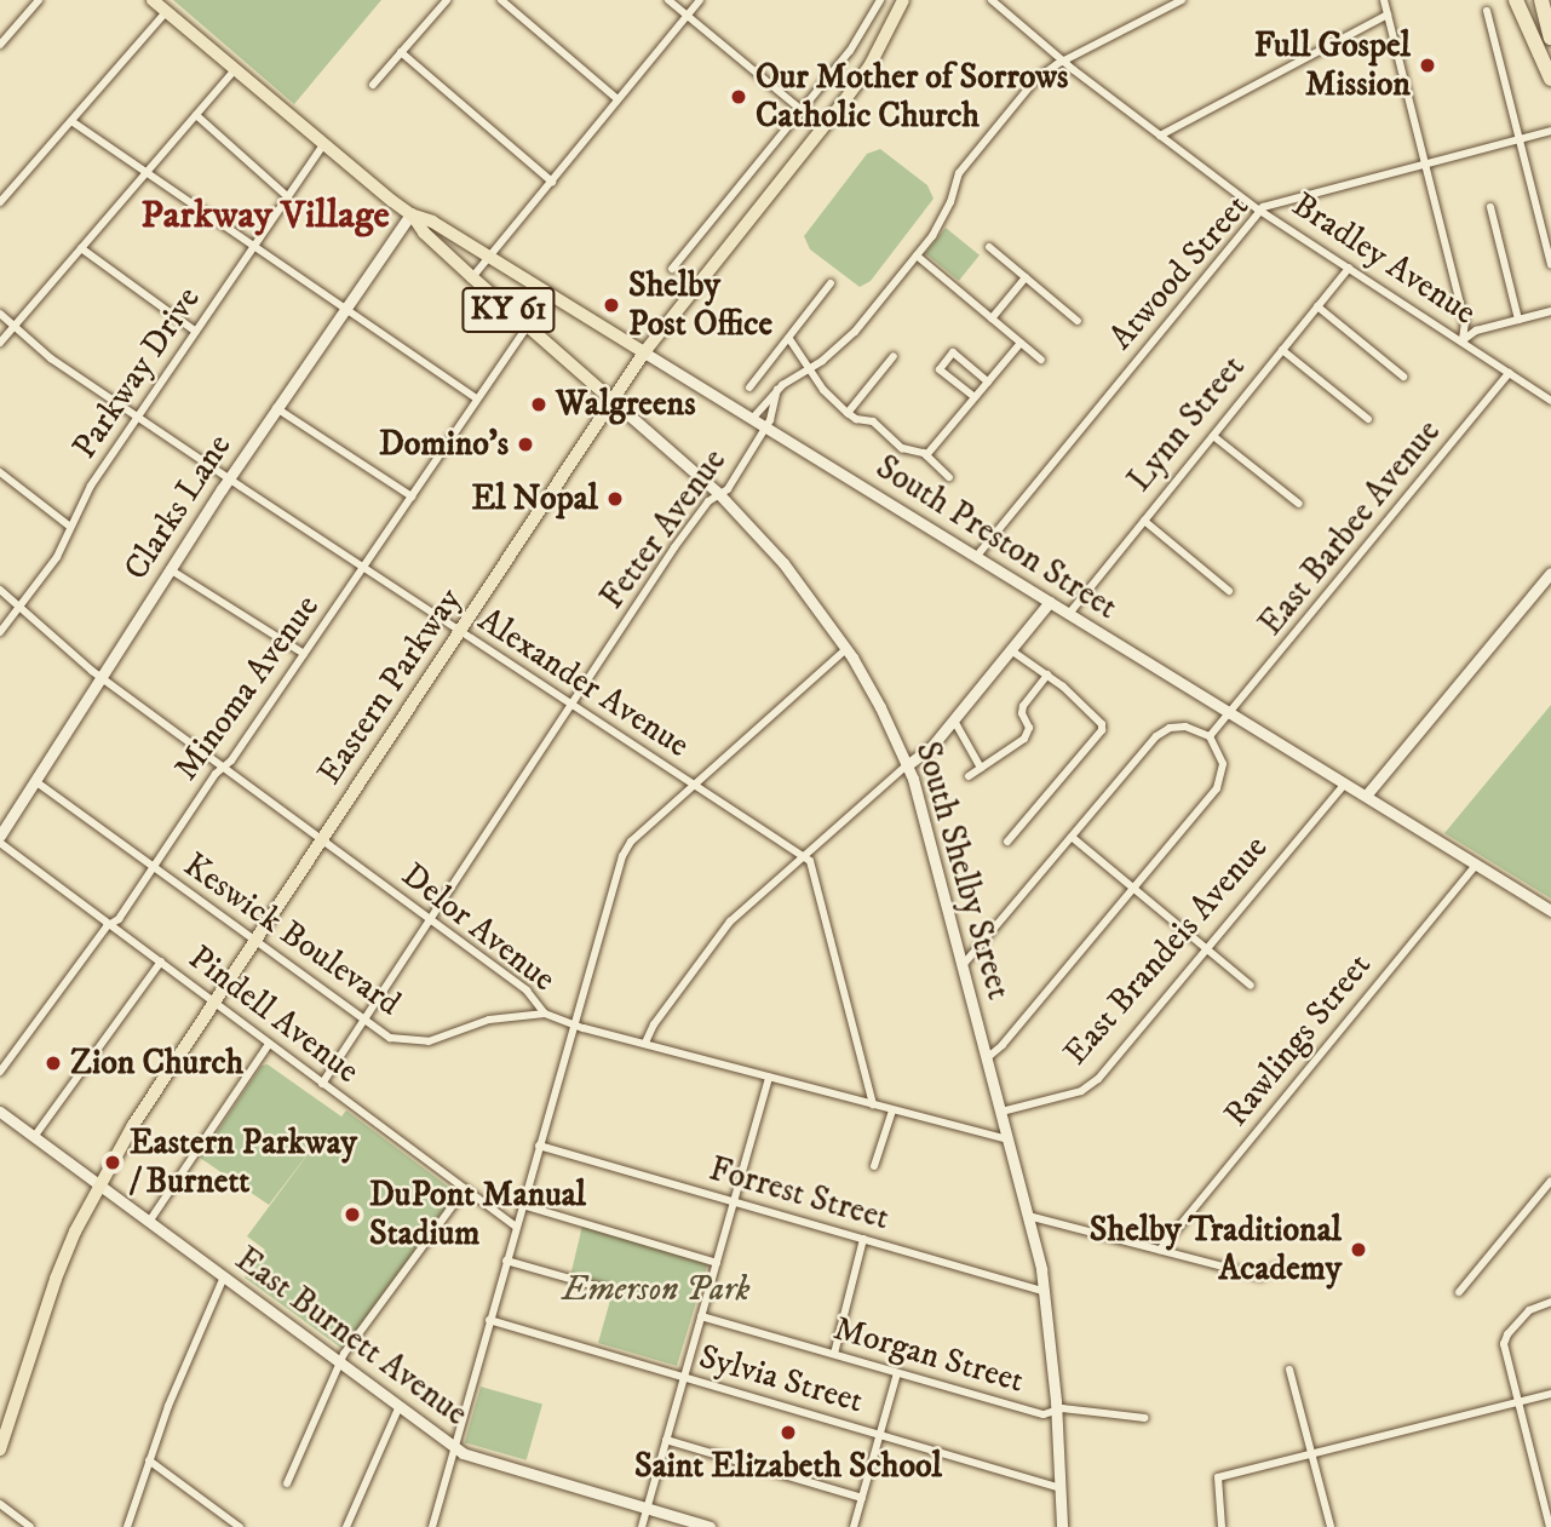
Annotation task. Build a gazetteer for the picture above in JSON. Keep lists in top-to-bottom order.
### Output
{
  "streets": {
    "main road": [
      "KY 61",
      "Clarks Lane",
      "South Preston Street",
      "Eastern Parkway",
      "South Shelby Street",
      "East Burnett Avenue"
    ],
    "street": [
      "Bradley Avenue",
      "Atwood Street",
      "Parkway Drive",
      "Lynn Street",
      "East Barbee Avenue",
      "Fetter Avenue",
      "Alexander Avenue",
      "Minoma Avenue",
      "Delor Avenue",
      "Keswick Boulevard",
      "East Brandeis Avenue",
      "Pindell Avenue",
      "Rawlings Street",
      "Forrest Street",
      "Morgan Street",
      "Sylvia Street"
    ]
  },
  "crossings": [
    ["Bradley Avenue", "Atwood Street"],
    ["Bradley Avenue", "Lynn Street"],
    ["Bradley Avenue", "East Barbee Avenue"],
    ["Atwood Street", "South Preston Street"],
    ["KY 61", "Parkway Drive"],
    ["KY 61", "Clarks Lane"],
    ["KY 61", "South Preston Street"],
    ["KY 61", "South Shelby Street"],
    ["Parkway Drive", "Alexander Avenue"],
    ["Parkway Drive", "Delor Avenue"],
    ["Lynn Street", "South Preston Street"],
    ["Clarks Lane", "South Preston Street"],
    ["Clarks Lane", "Alexander Avenue"],
    ["Clarks Lane", "South Shelby Street"],
    ["Clarks Lane", "Delor Avenue"],
    ["Clarks Lane", "Keswick Boulevard"],
    ["East Barbee Avenue", "South Preston Street"],
    ["Fetter Avenue", "South Preston Street"],
    ["Fetter Avenue", "Alexander Avenue"],
    ["Fetter Avenue", "South Shelby Street"],
    ["Fetter Avenue", "Delor Avenue"],
    ["Fetter Avenue", "Keswick Boulevard"],
    ["Fetter Avenue", "Pindell Avenue"],
    ["South Preston Street", "Eastern Parkway"],
    ["South Preston Street", "South Shelby Street"],
    ["South Preston Street", "East Brandeis Avenue"],
    ["South Preston Street", "Rawlings Street"],
    ["Alexander Avenue", "Eastern Parkway"],
    ["Alexander Avenue", "Minoma Avenue"],
    ["Eastern Parkway", "South Shelby Street"],
    ["Eastern Parkway", "Delor Avenue"],
    ["Eastern Parkway", "Keswick Boulevard"],
    ["Eastern Parkway", "Pindell Avenue"],
    ["Eastern Parkway", "East Burnett Avenue"],
    ["Minoma Avenue", "South Shelby Street"],
    ["Minoma Avenue", "Delor Avenue"],
    ["Minoma Avenue", "Keswick Boulevard"],
    ["Minoma Avenue", "Pindell Avenue"],
    ["South Shelby Street", "Delor Avenue"],
    ["South Shelby Street", "East Brandeis Avenue"],
    ["South Shelby Street", "Forrest Street"],
    ["South Shelby Street", "Morgan Street"],
    ["South Shelby Street", "Sylvia Street"],
    ["Delor Avenue", "Keswick Boulevard"]
  ],
  "districts": ["Parkway Village"],
  "parks": ["Emerson Park"],
  "places": [
    "Full Gospel Mission",
    "Our Mother of Sorrows Catholic Church",
    "Shelby Post Office",
    "Walgreens",
    "Domino's",
    "El Nopal",
    "Zion Church",
    "Eastern Parkway / Burnett",
    "DuPont Manual Stadium",
    "Shelby Traditional Academy",
    "Saint Elizabeth School"
  ]
}
